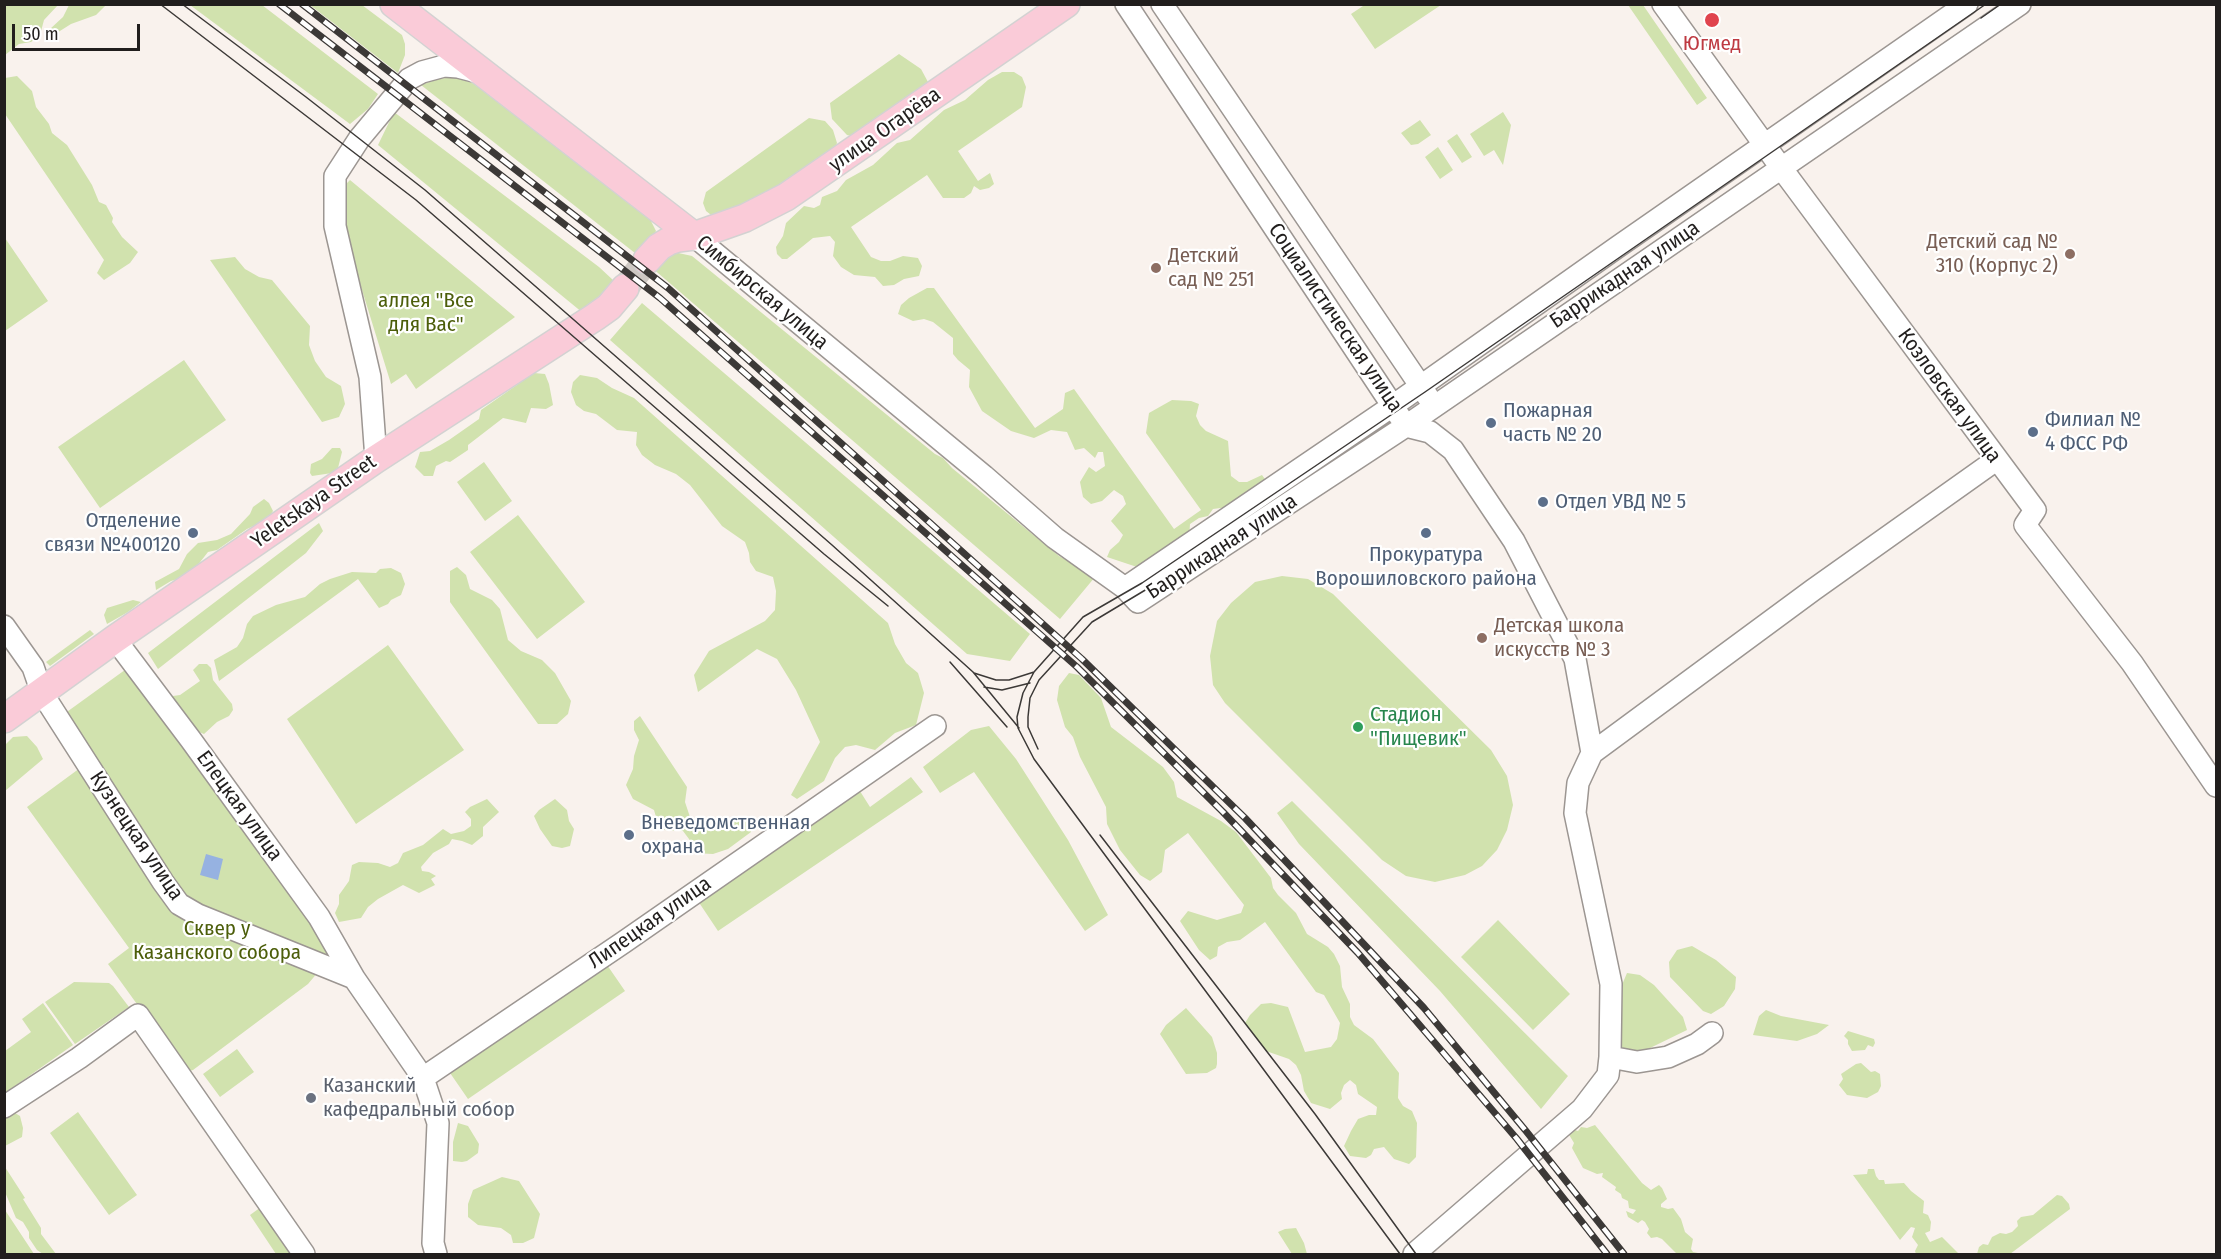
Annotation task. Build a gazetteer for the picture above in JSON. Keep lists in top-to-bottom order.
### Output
{
  "streets": {
    "main road": ["улица Огарёва", "Симбирская улица", "Yeletskaya Street"],
    "street": [
      "Баррикадная улица",
      "Социалистическая улица",
      "Козловская улица",
      "Елецкая улица",
      "Кузнецкая улица",
      "Липецкая улица"
    ]
  },
  "crossings": [
    ["улица Огарёва", "Симбирская улица"],
    ["Баррикадная улица", "Симбирская улица"],
    ["Баррикадная улица", "Социалистическая улица"],
    ["Баррикадная улица", "Козловская улица"],
    ["Yeletskaya Street", "Елецкая улица"],
    ["Yeletskaya Street", "Кузнецкая улица"],
    ["Елецкая улица", "Кузнецкая улица"]
  ],
  "parks": ["аллея \"Все для Вас\"", "Сквер у Казанского собора"],
  "places": [
    "Югмед",
    "Детский сад № 310 (Корпус 2)",
    "Детский сад № 251",
    "Пожарная часть № 20",
    "Филиал № 4 ФСС РФ",
    "Отдел УВД № 5",
    "Отделение связи №400120",
    "Прокуратура Ворошиловского района",
    "Детская школа искусств № 3",
    "Стадион \"Пищевик\"",
    "Вневедомственная охрана",
    "Казанский кафедральный собор"
  ],
  "scale_bar": "50 m"
}
